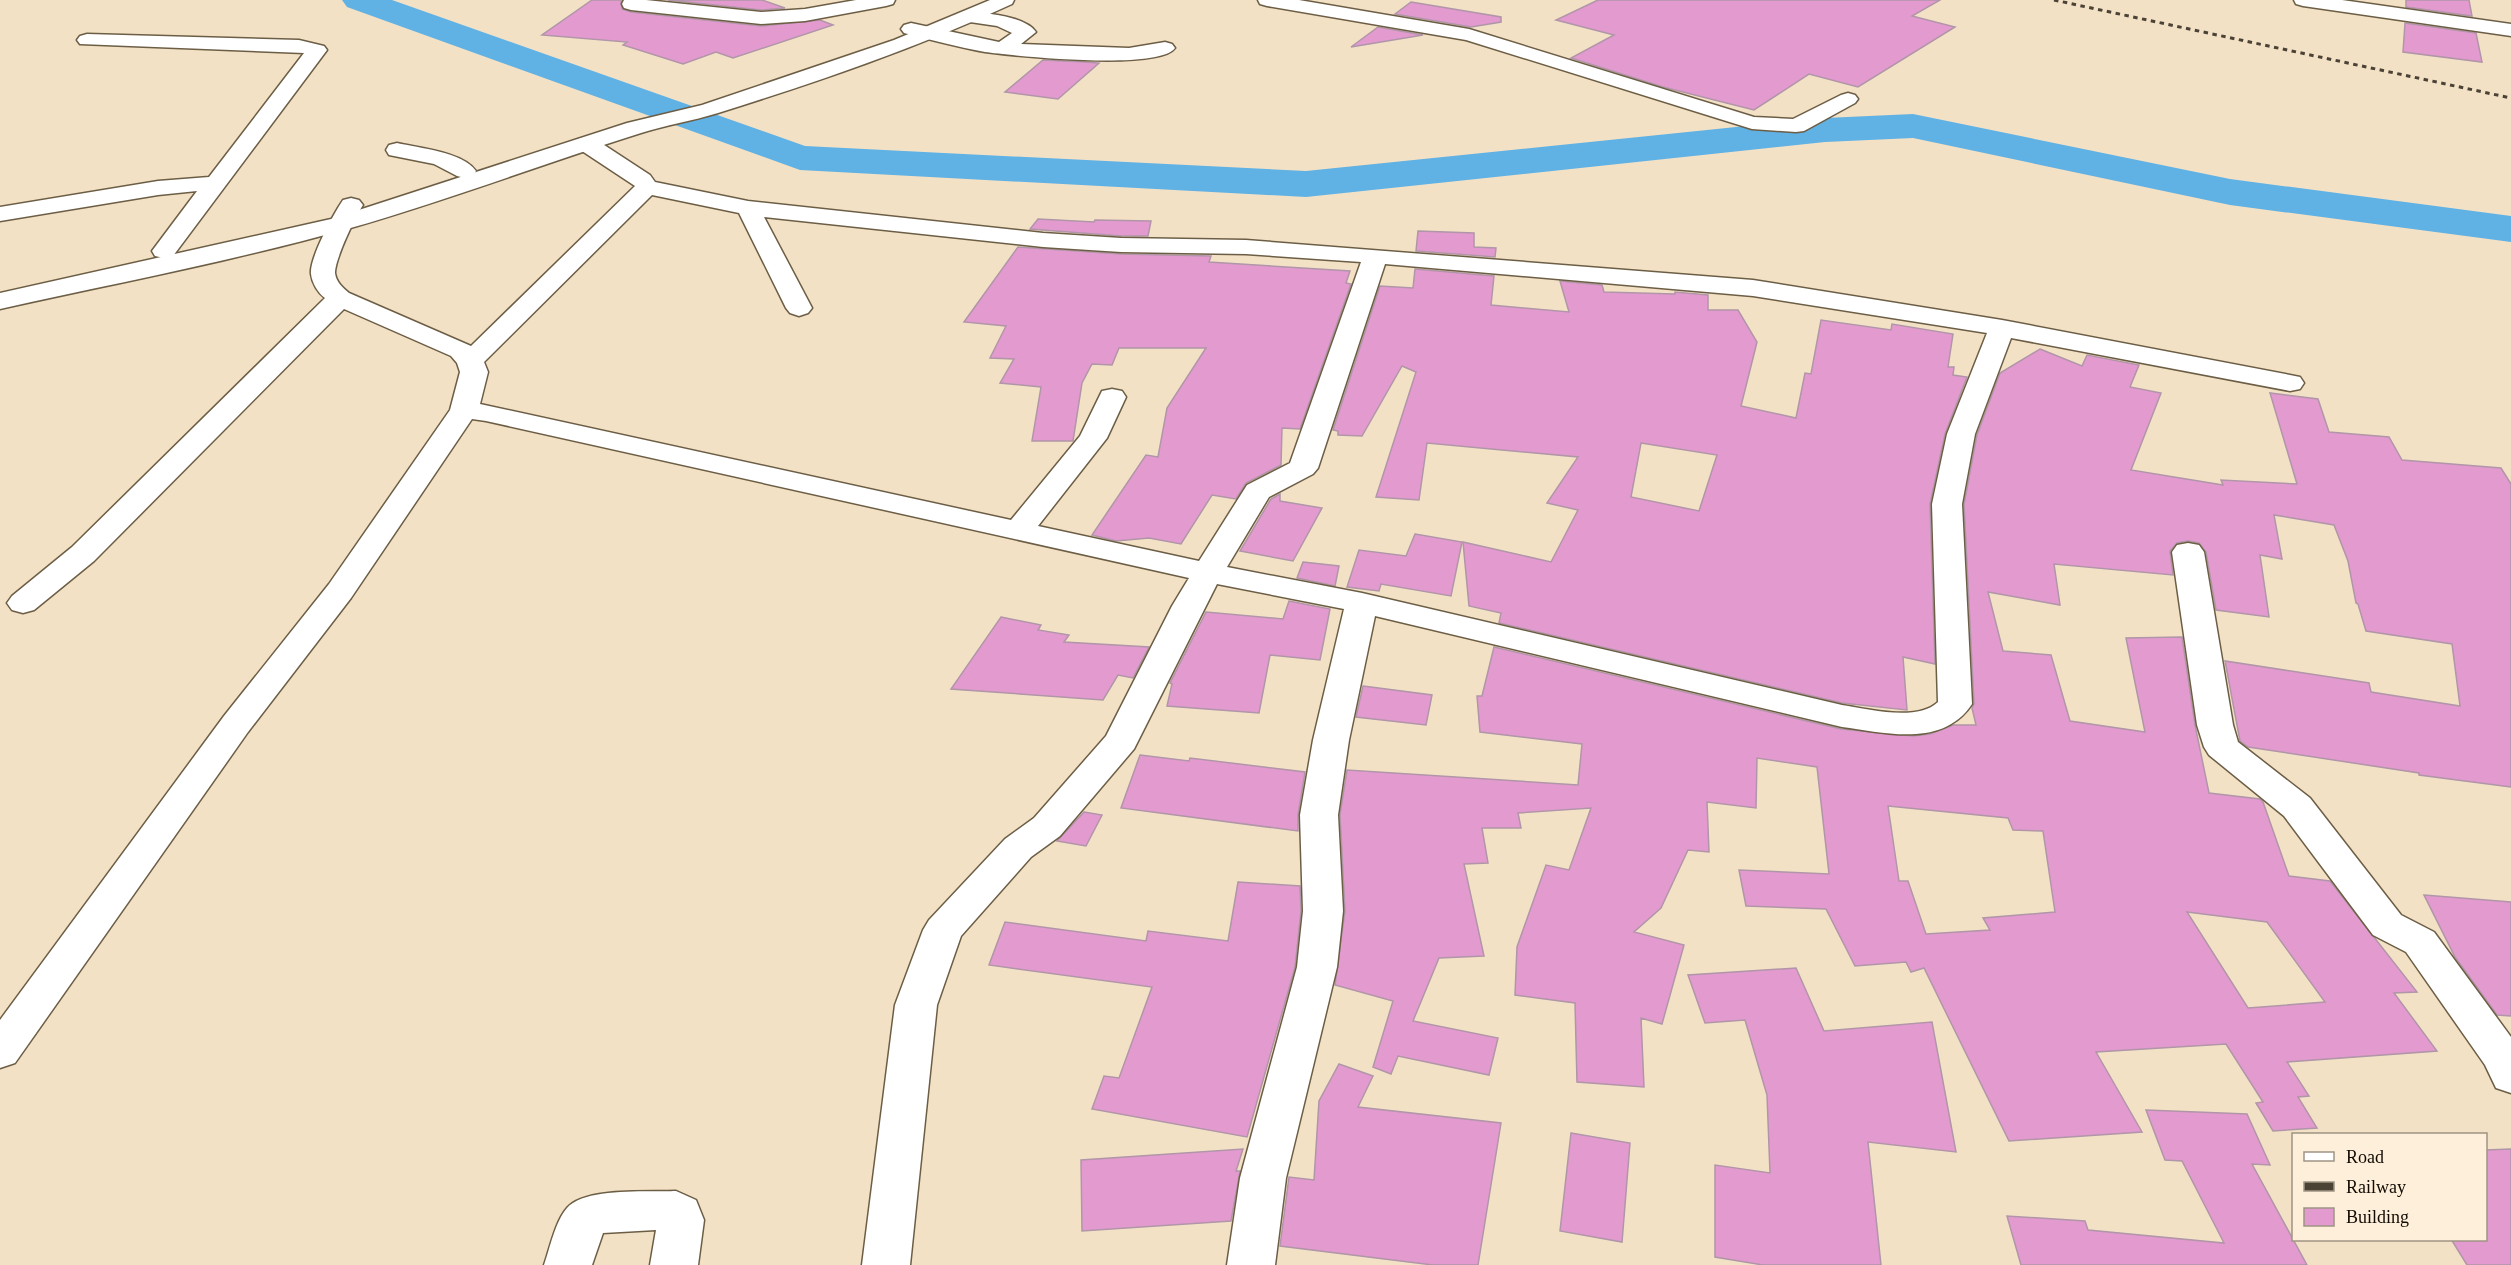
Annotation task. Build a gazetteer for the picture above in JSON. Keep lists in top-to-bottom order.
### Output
{
  "legend": ["Road", "Railway", "Building"]
}
